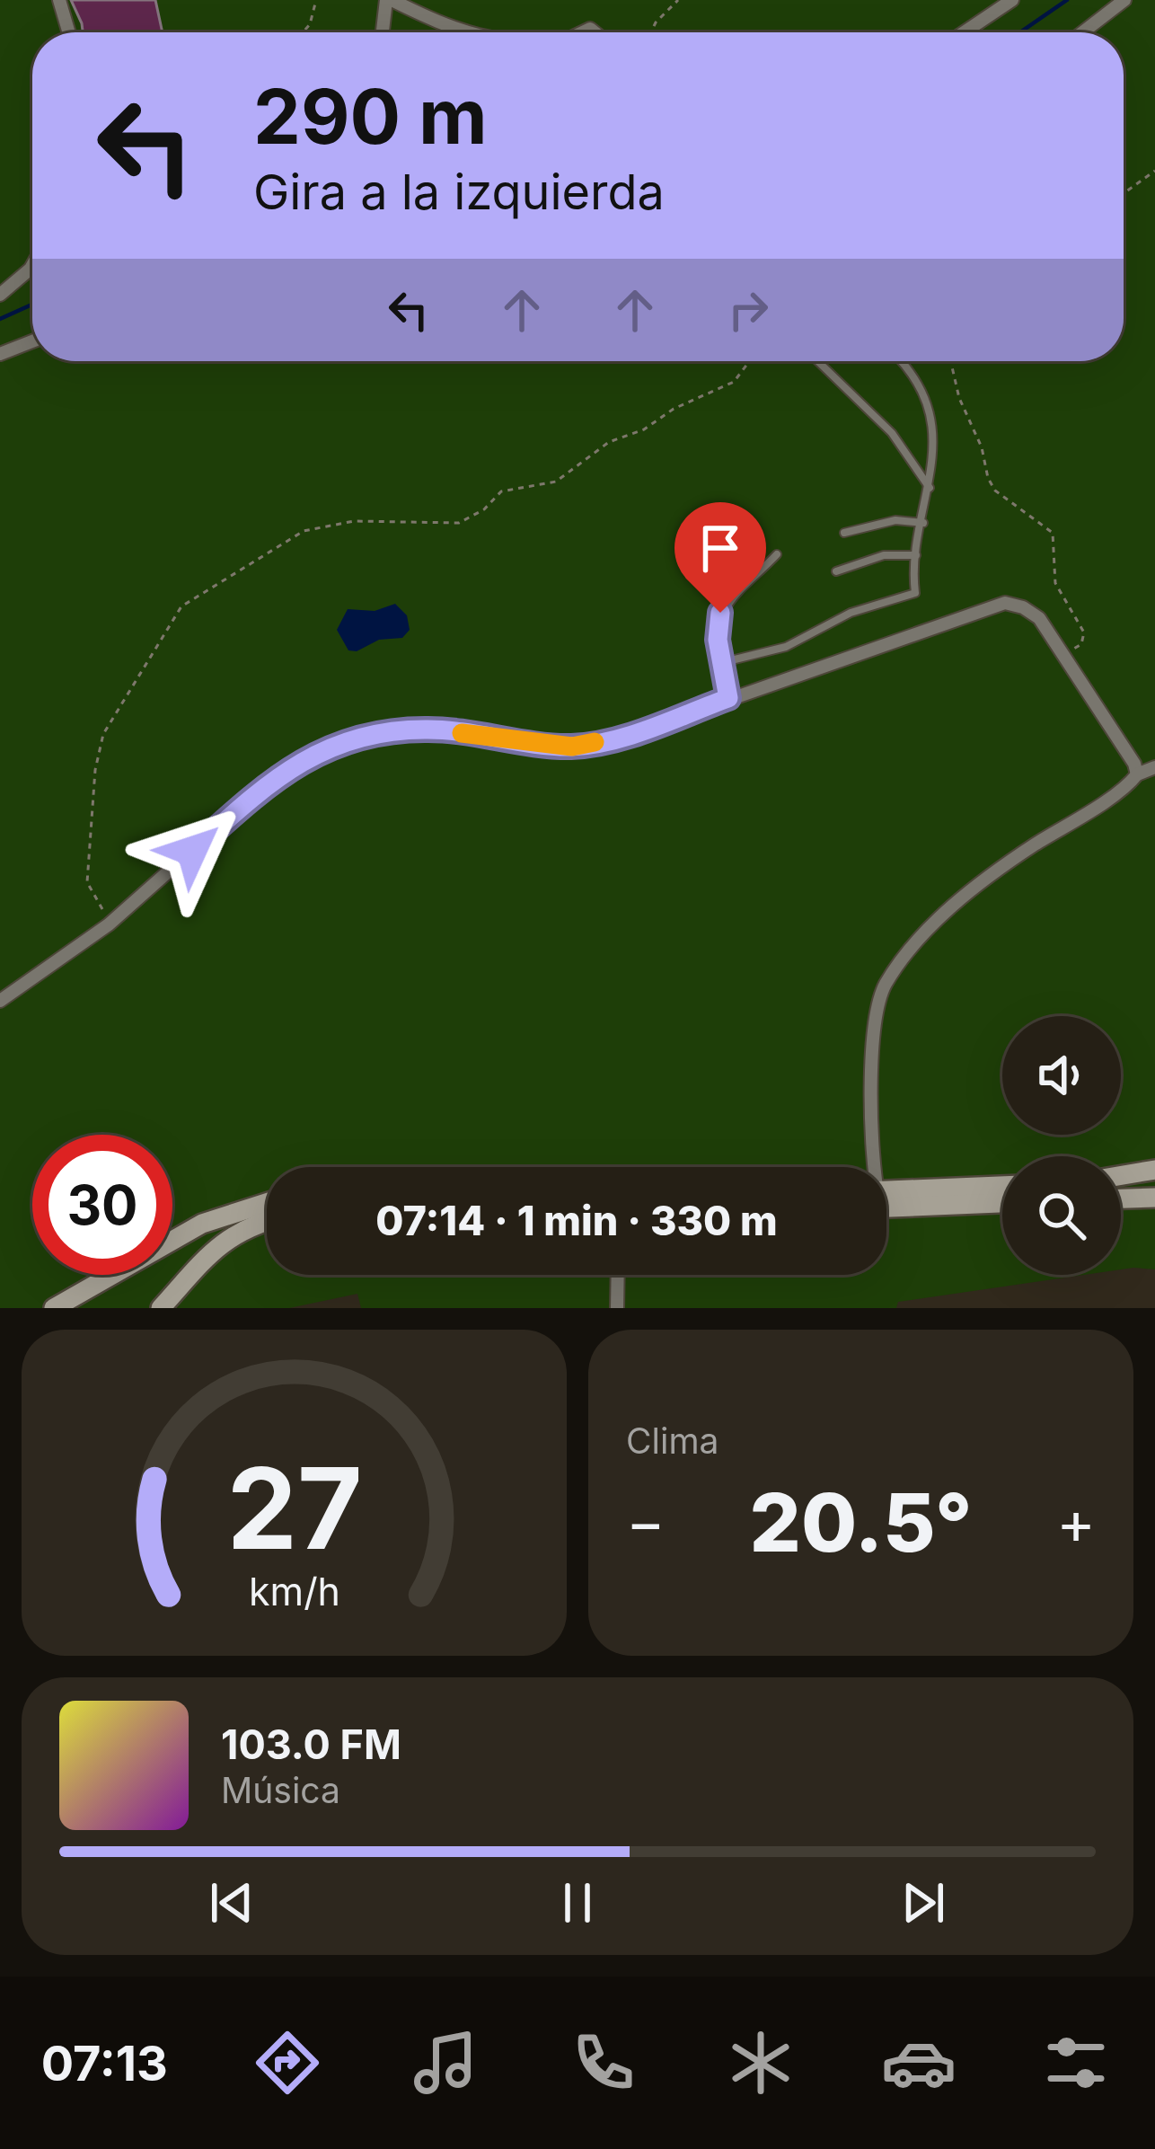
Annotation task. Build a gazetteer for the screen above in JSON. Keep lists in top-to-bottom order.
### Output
{
  "page": {
    "turn": ["290 m", "Gira a la izquierda"],
    "limit": "30",
    "trip": "07:14 · 1 min · 330 m",
    "tile": "Clima",
    "heat": ["−", "20.5°", "+"],
    "song": ["103.0 FM", "Música"],
    "tabs": "07:13",
    "gauge": ["27", "km/h"]
  }
}
